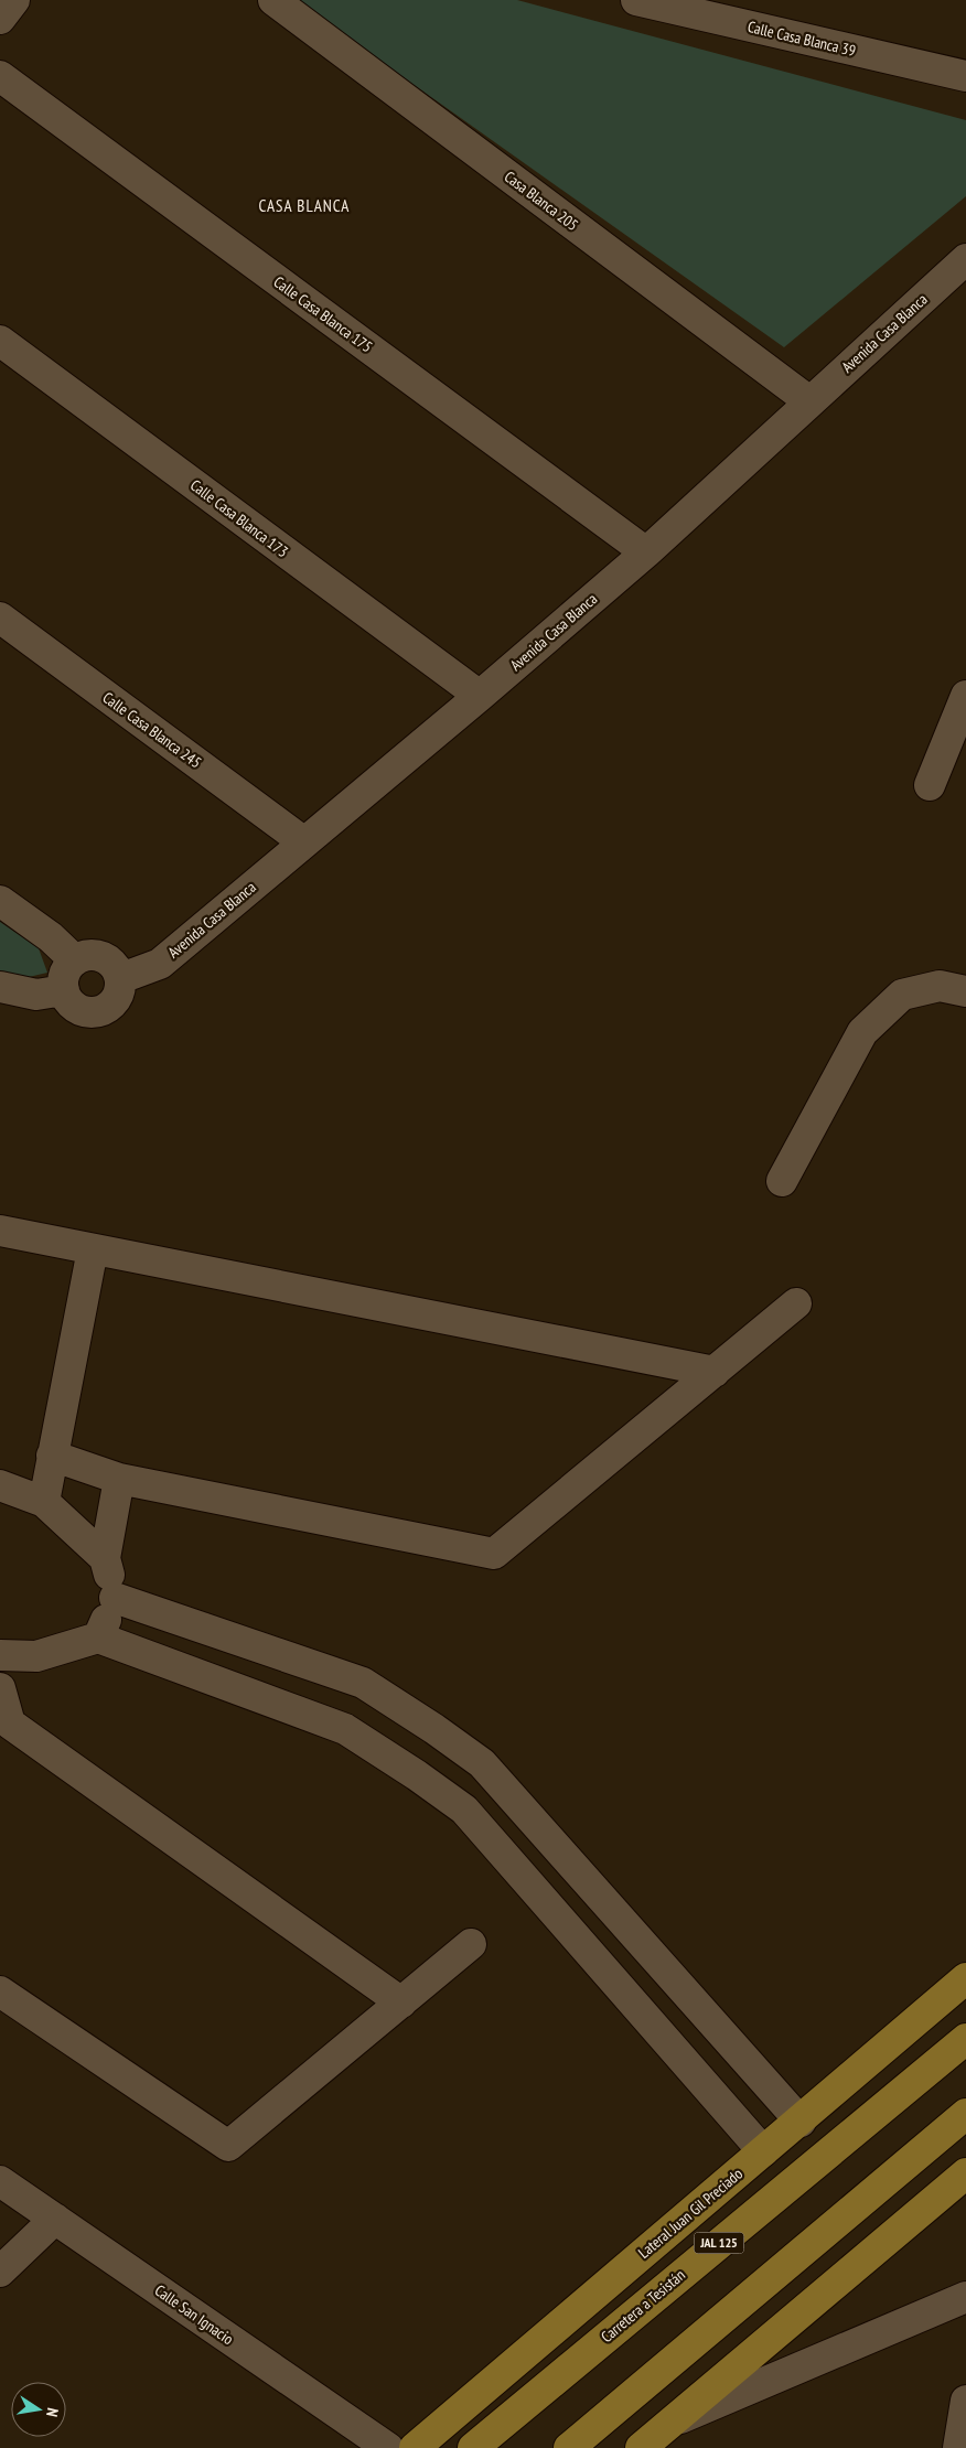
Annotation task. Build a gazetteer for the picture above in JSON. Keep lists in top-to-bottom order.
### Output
{
  "streets": {
    "main road": ["Lateral Juan Gil Preciado", "JAL 125", "Carretera a Tesistán"],
    "street": [
      "Calle Casa Blanca 39",
      "Casa Blanca 205",
      "Calle Casa Blanca 175",
      "Avenida Casa Blanca",
      "Calle Casa Blanca 173",
      "Calle Casa Blanca 245",
      "Calle San Ignacio"
    ]
  },
  "crossings": [
    ["Casa Blanca 205", "Avenida Casa Blanca"],
    ["Calle Casa Blanca 175", "Avenida Casa Blanca"],
    ["Avenida Casa Blanca", "Calle Casa Blanca 173"],
    ["Avenida Casa Blanca", "Calle Casa Blanca 245"]
  ],
  "districts": ["CASA BLANCA"],
  "north": "right"
}
